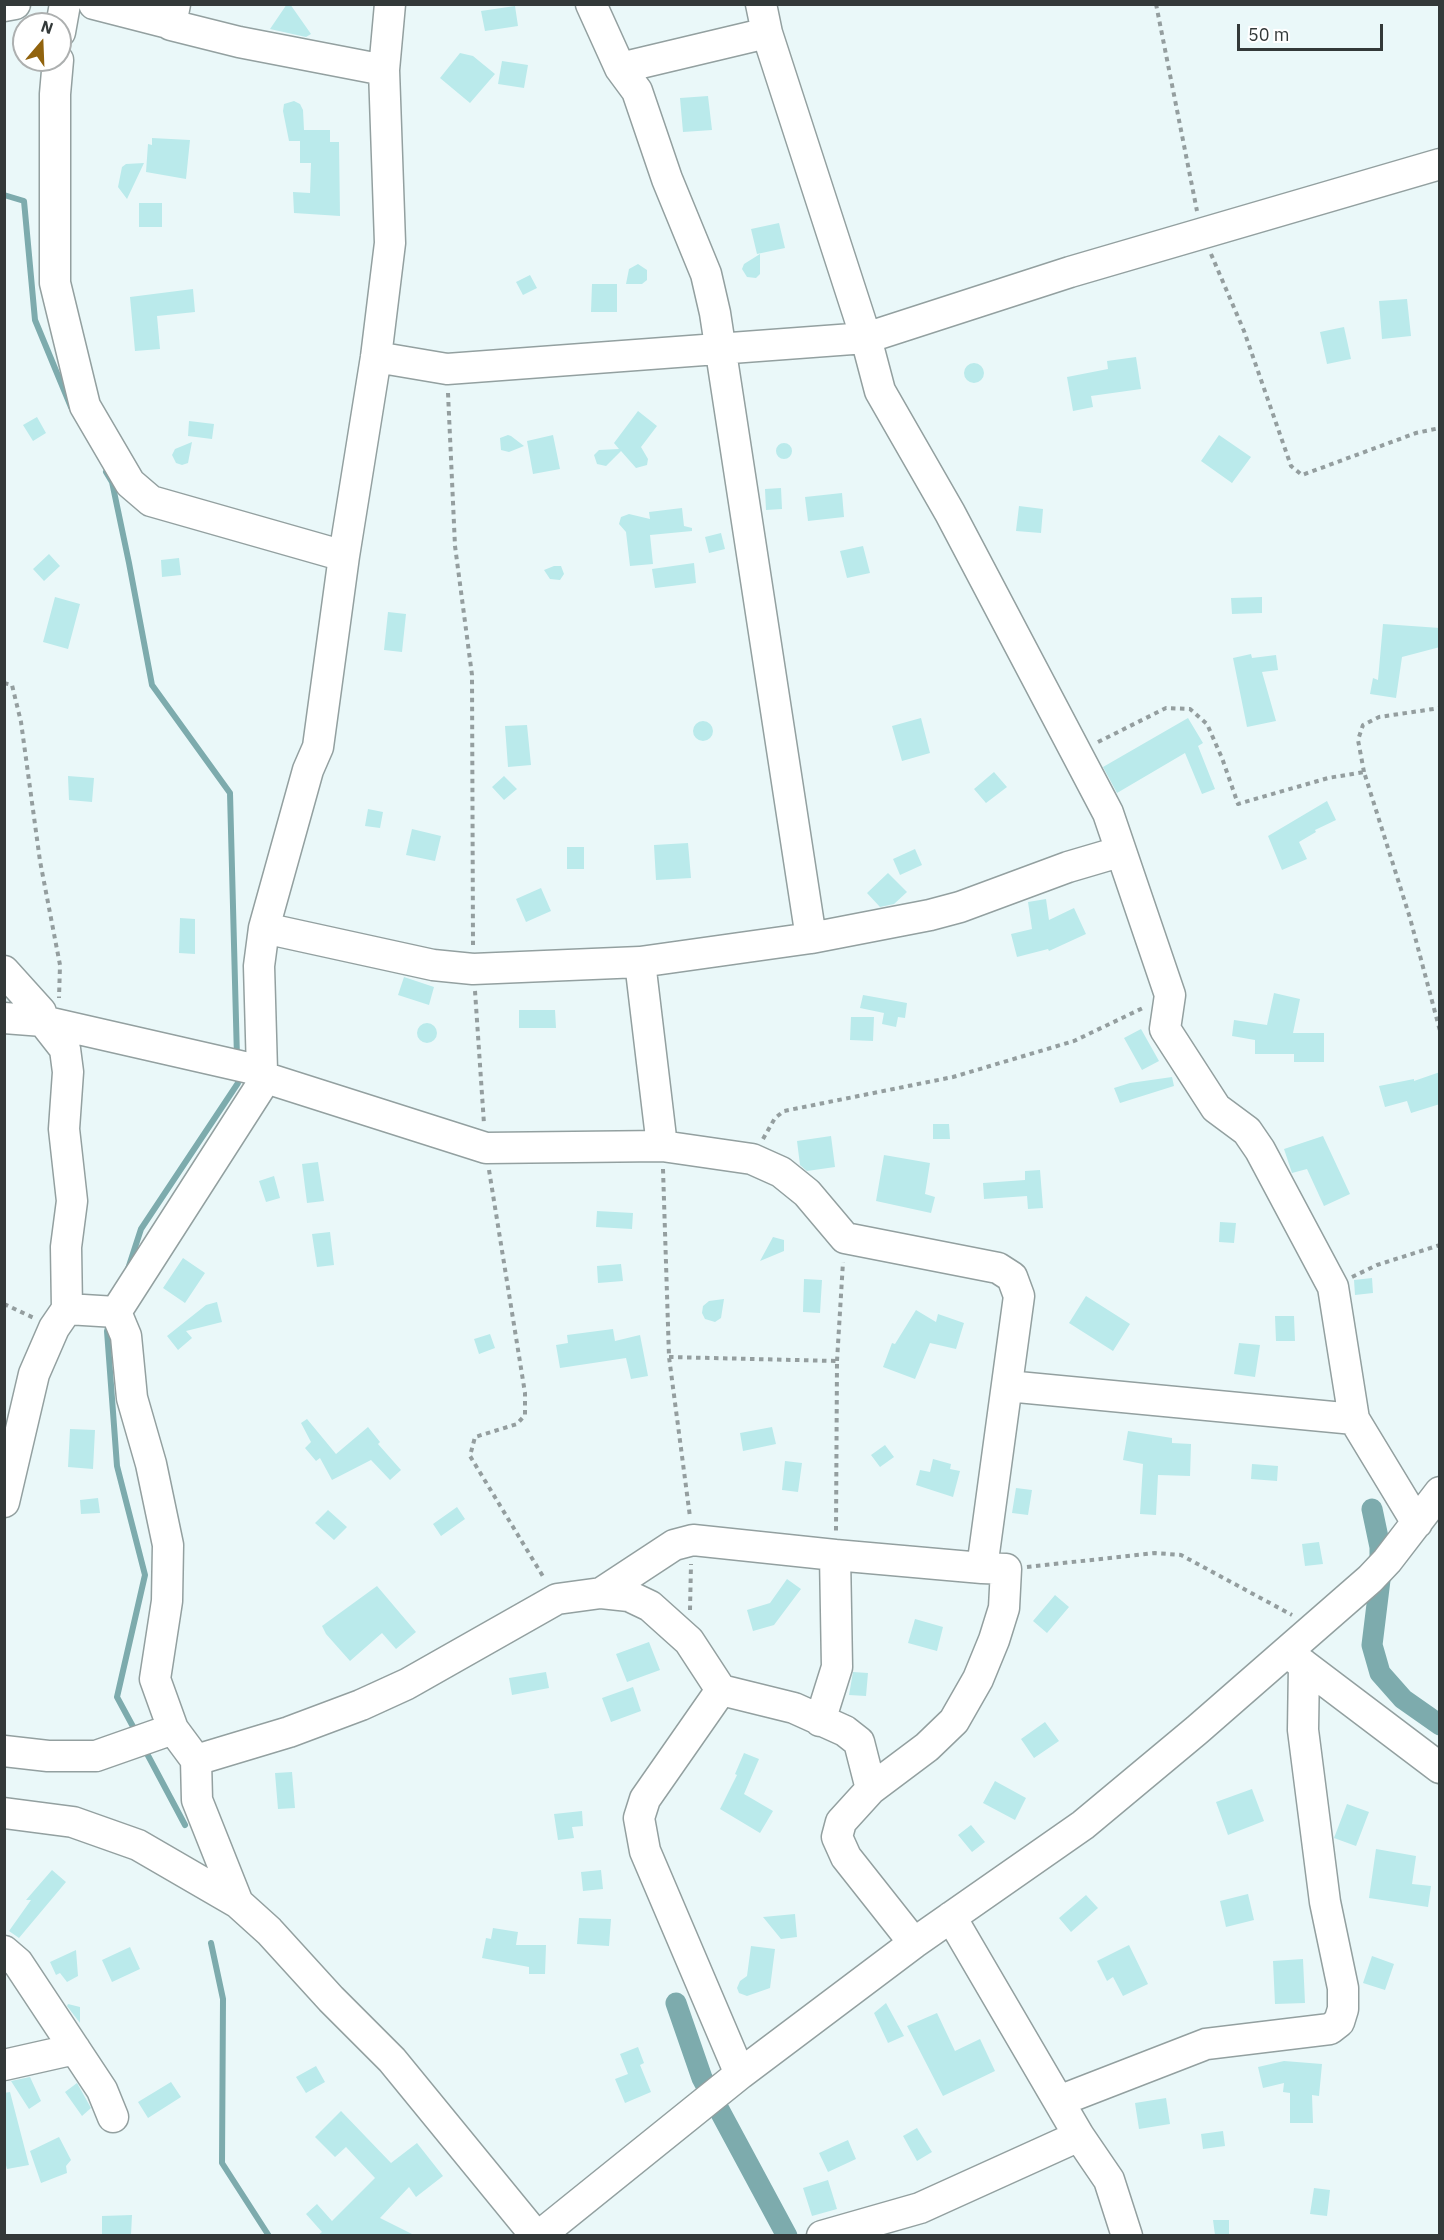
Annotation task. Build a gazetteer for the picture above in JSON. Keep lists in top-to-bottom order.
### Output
{
  "scale_bar": "50 m",
  "north": "top"
}
